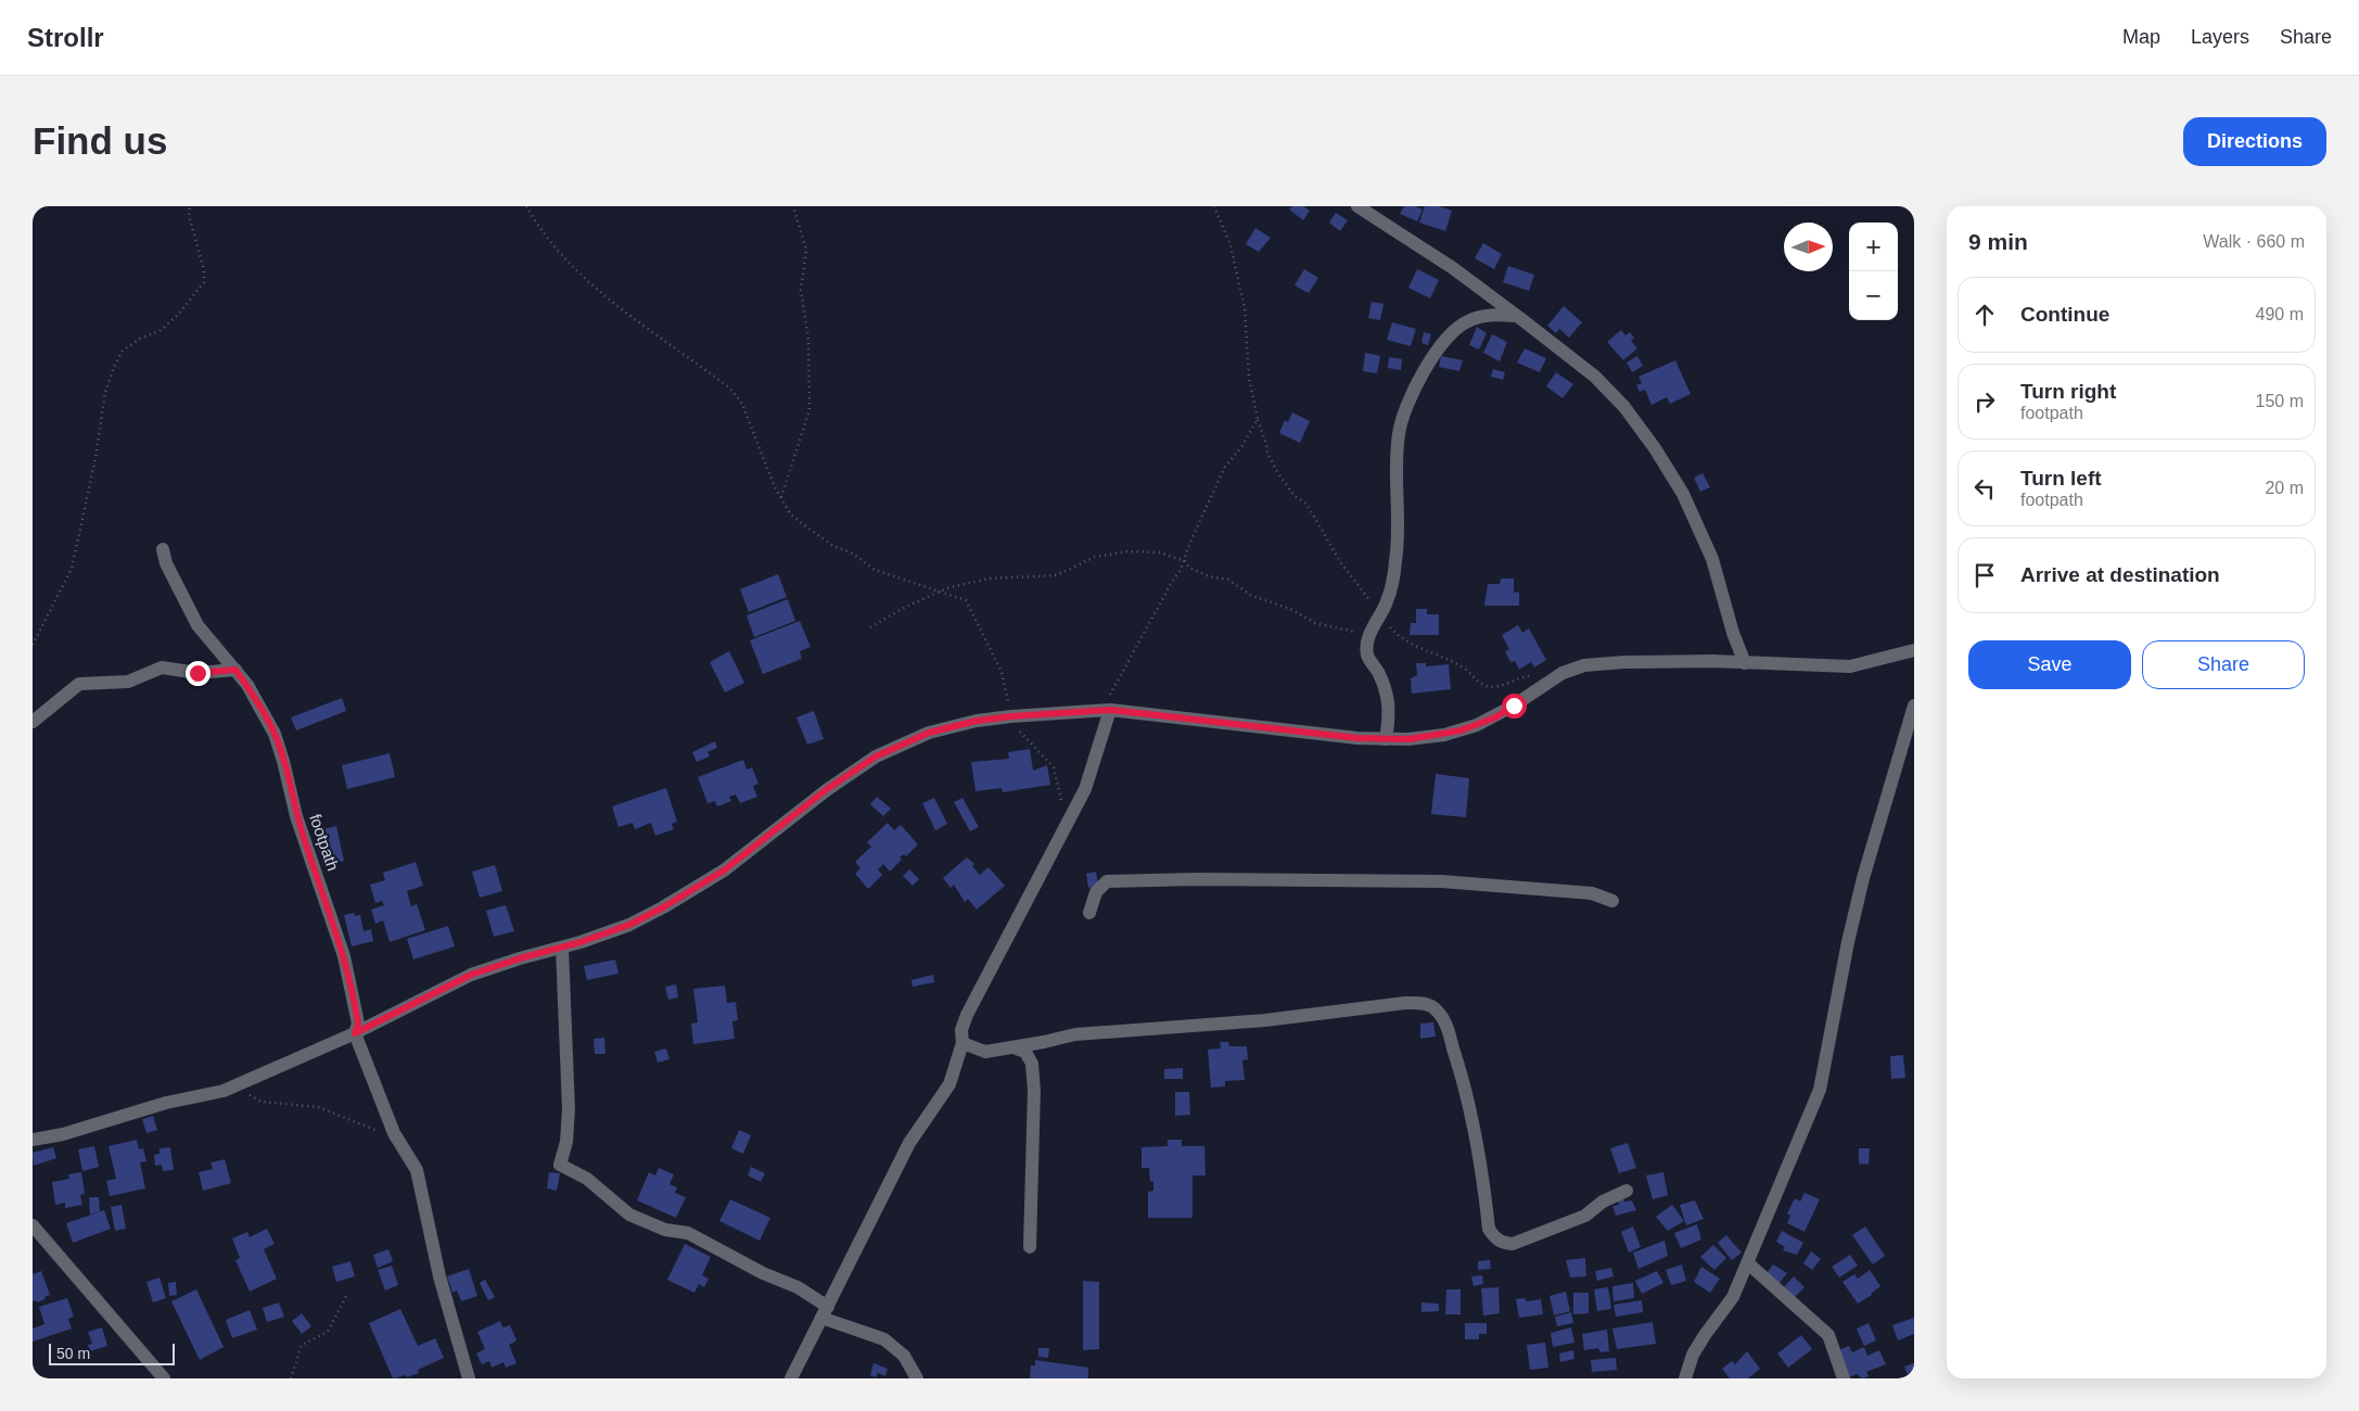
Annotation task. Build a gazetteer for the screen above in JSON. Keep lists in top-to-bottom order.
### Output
{
  "streets": {
    "street": ["footpath"]
  },
  "scale_bar": "50 m",
  "north": "right",
  "page": {
    "header": "Strollr",
    "nav": ["Map", "Layers", "Share"],
    "buttons": [
      "Directions",
      ["Save", "Share"]
    ],
    "title": "Find us",
    "heading": ["9 min", "Walk · 660 m"],
    "map_buttons": ["+", "−"],
    "list": [
      ["Continue", "490 m"],
      ["Turn right", "footpath", "150 m"],
      ["Turn left", "footpath", "20 m"],
      "Arrive at destination"
    ],
    "scale": "50 m"
  }
}
